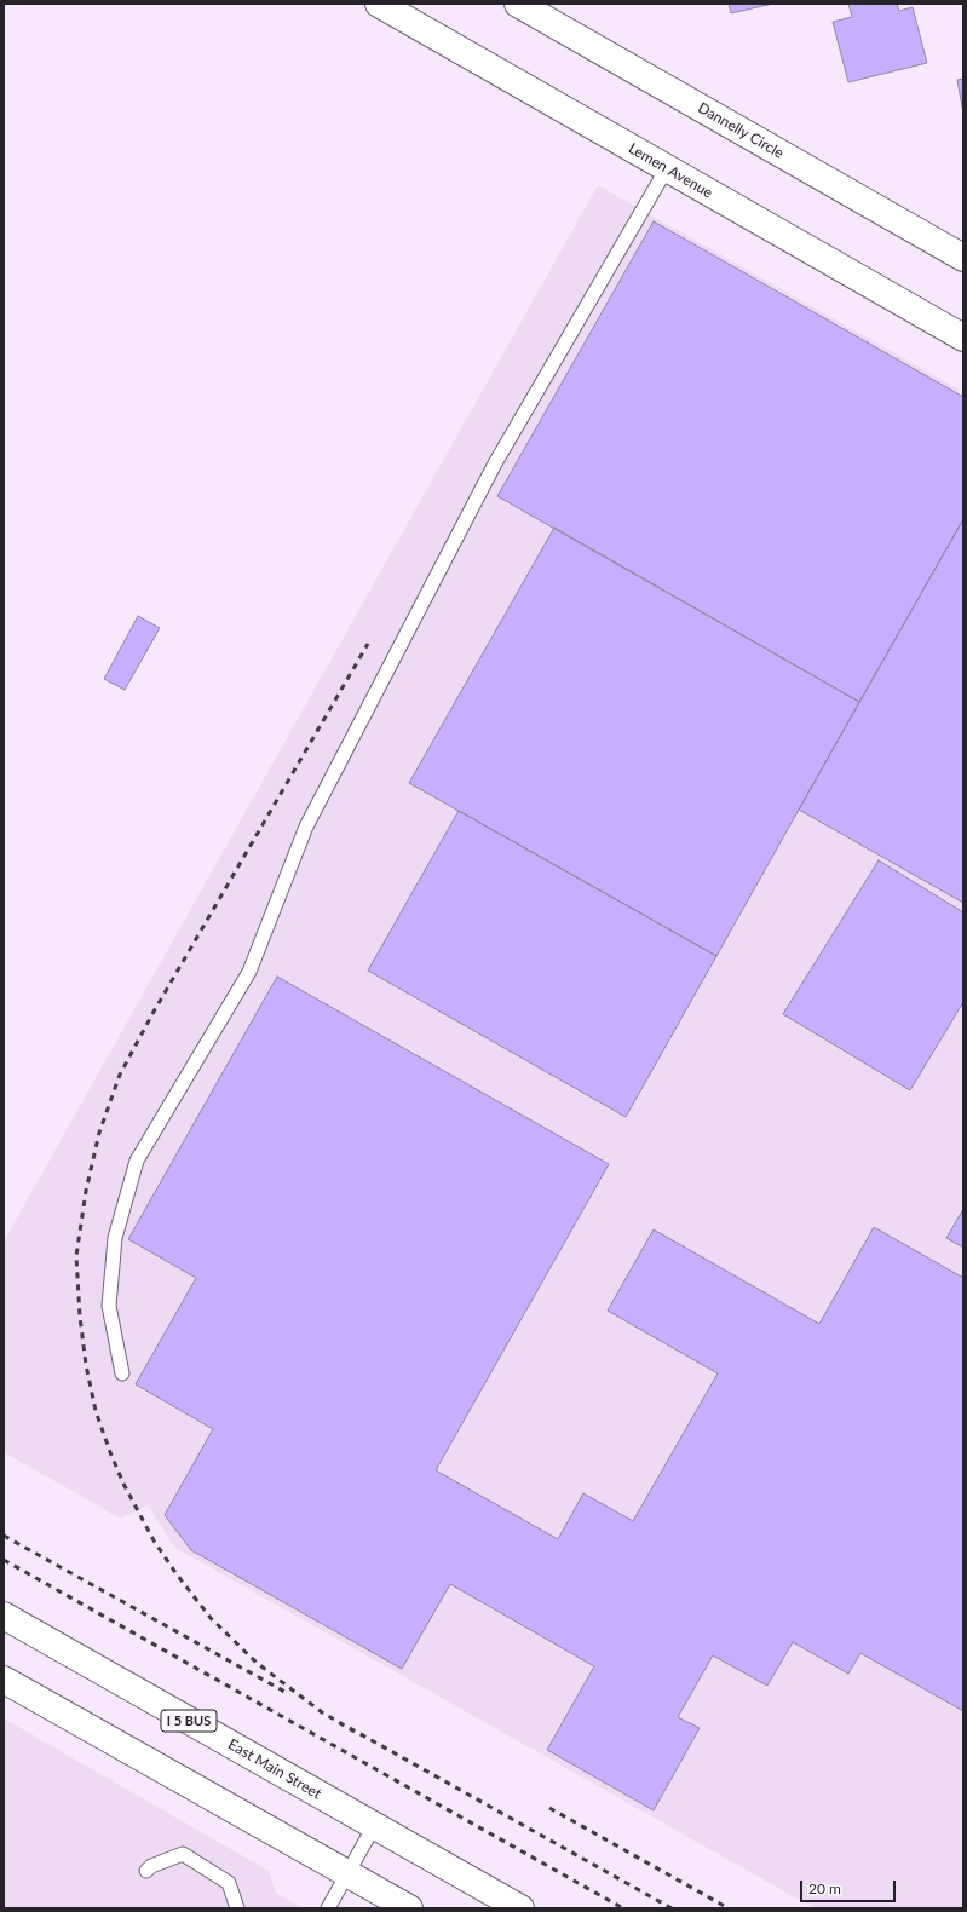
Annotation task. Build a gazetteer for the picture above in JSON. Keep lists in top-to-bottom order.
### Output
{
  "streets": {
    "street": [
      "Dannelly Circle",
      "Lemen Avenue",
      "I 5 BUS",
      "East Main Street"
    ]
  },
  "scale_bar": "20 m"
}
